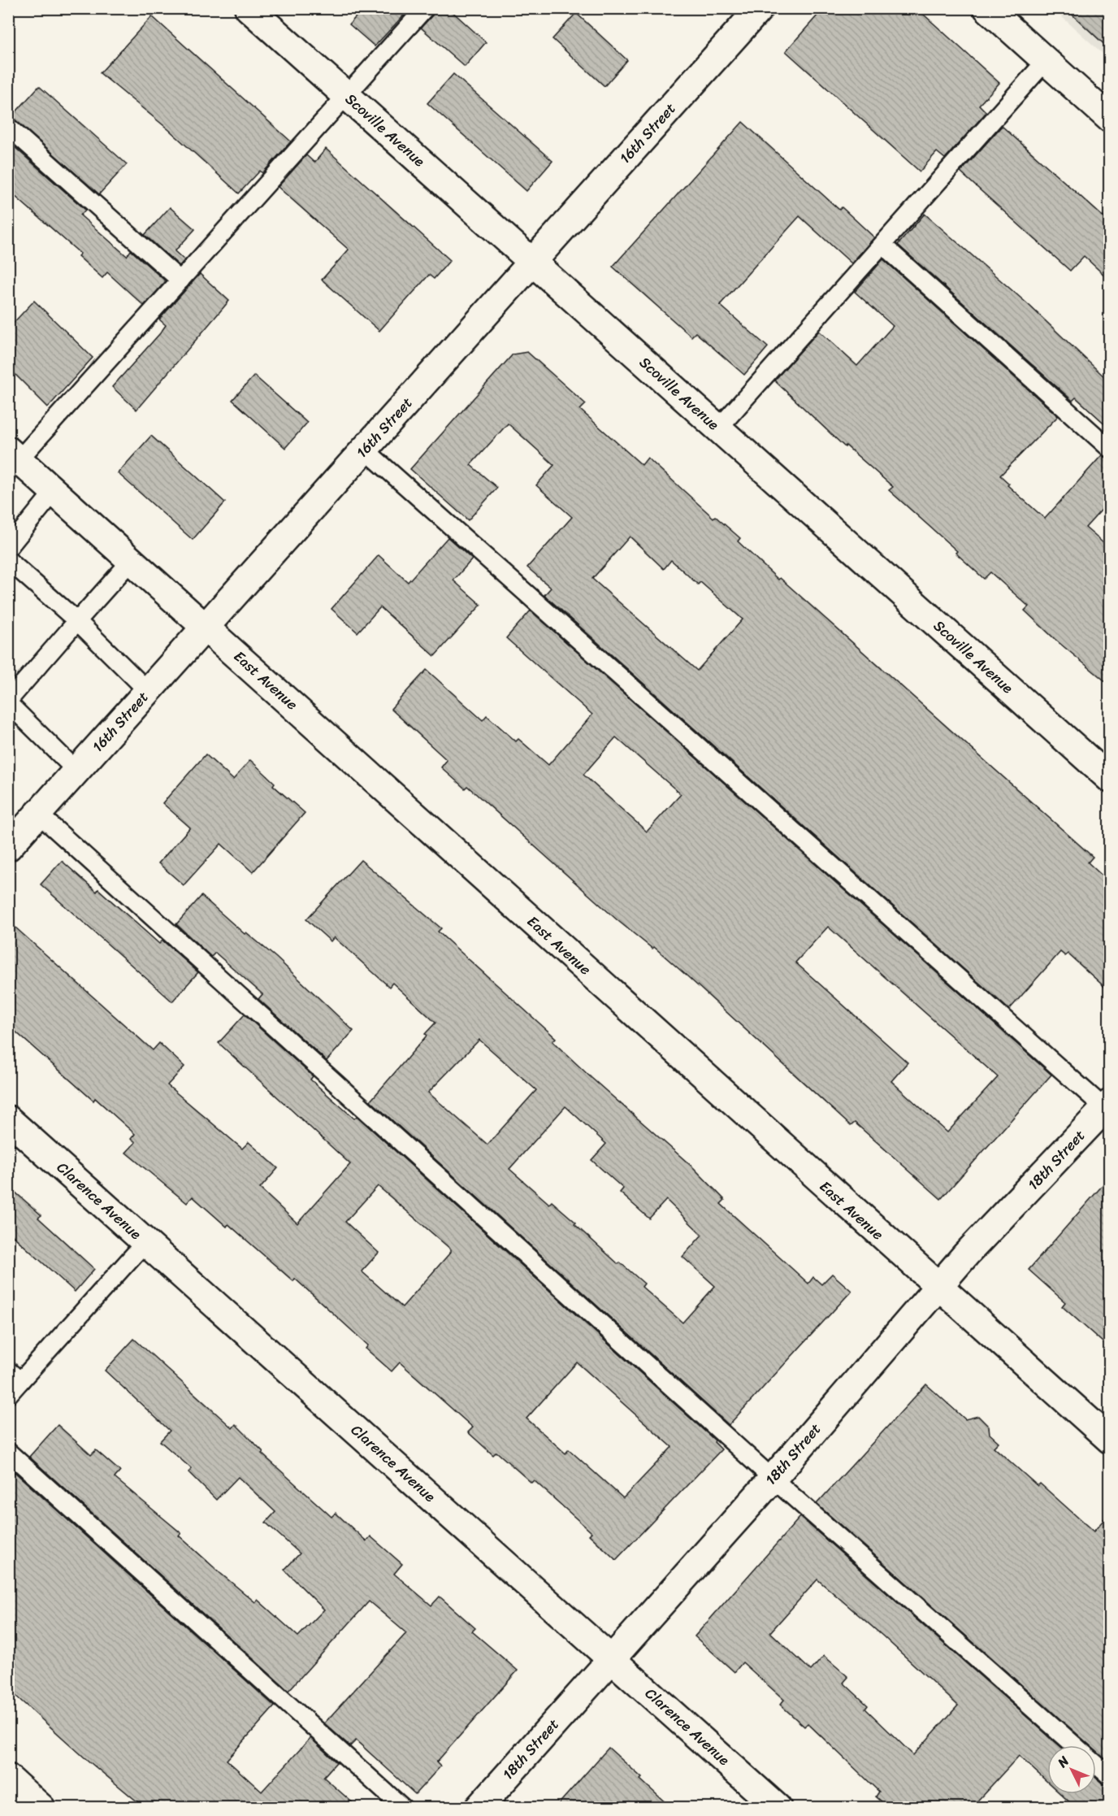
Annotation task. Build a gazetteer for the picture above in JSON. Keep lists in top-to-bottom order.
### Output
{
  "streets": {
    "street": [
      "Scoville Avenue",
      "16th Street",
      "East Avenue",
      "18th Street",
      "Clarence Avenue"
    ]
  },
  "crossings": [
    ["Scoville Avenue", "16th Street"],
    ["16th Street", "East Avenue"],
    ["East Avenue", "18th Street"],
    ["18th Street", "Clarence Avenue"]
  ],
  "north": "top left"
}
